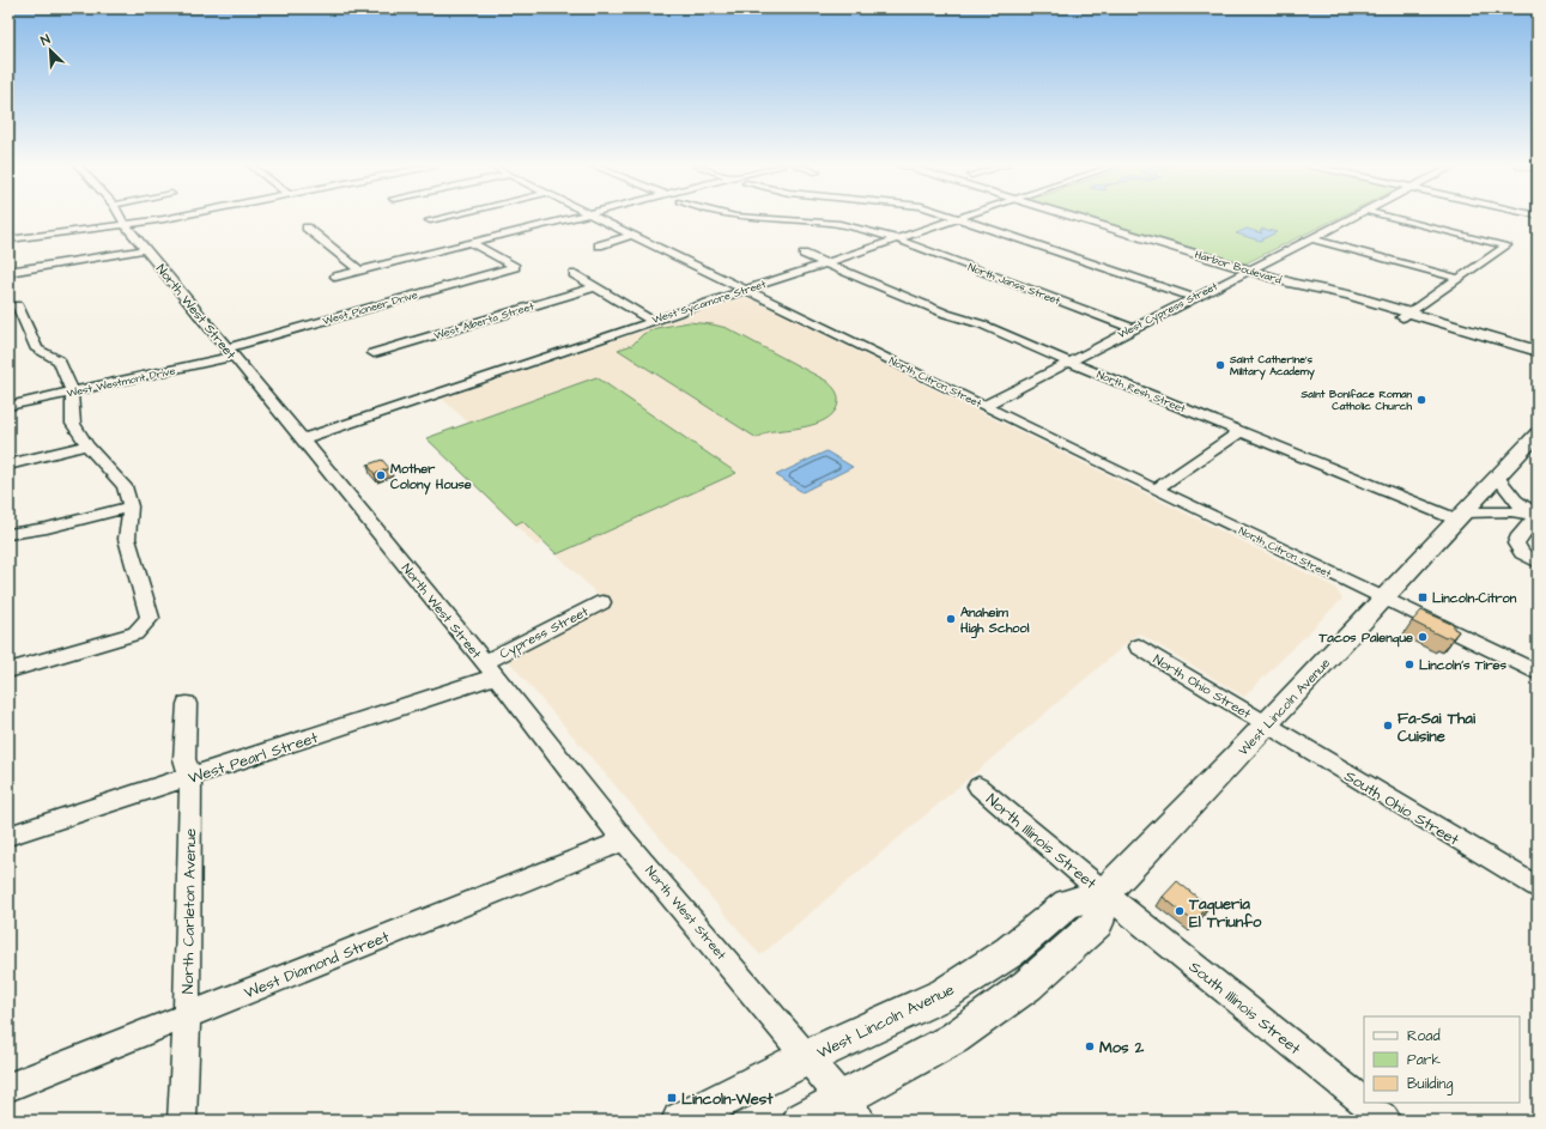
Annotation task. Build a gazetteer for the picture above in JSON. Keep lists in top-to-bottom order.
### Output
{
  "streets": {
    "main road": ["Harbor Boulevard", "West Lincoln Avenue"],
    "street": [
      "North Janss Street",
      "West Sycamore Street",
      "West Pioneer Drive",
      "West Cypress Street",
      "North West Street",
      "West Alberta Street",
      "West Westmont Drive",
      "North Citron Street",
      "North Resh Street",
      "Cypress Street",
      "North Ohio Street",
      "West Pearl Street",
      "South Ohio Street",
      "North Illinois Street",
      "North Carleton Avenue",
      "West Diamond Street",
      "South Illinois Street"
    ]
  },
  "crossings": [
    ["Harbor Boulevard", "West Cypress Street"],
    ["North Janss Street", "West Sycamore Street"],
    ["North Janss Street", "West Cypress Street"],
    ["West Sycamore Street", "North West Street"],
    ["West Sycamore Street", "North Citron Street"],
    ["West Sycamore Street", "North Resh Street"],
    ["West Pioneer Drive", "North West Street"],
    ["West Pioneer Drive", "West Westmont Drive"],
    ["West Cypress Street", "North Citron Street"],
    ["West Cypress Street", "North Resh Street"],
    ["North West Street", "West Westmont Drive"],
    ["North West Street", "Cypress Street"],
    ["North West Street", "West Lincoln Avenue"],
    ["North West Street", "West Pearl Street"],
    ["North West Street", "West Diamond Street"],
    ["North Citron Street", "West Lincoln Avenue"],
    ["North Resh Street", "West Lincoln Avenue"],
    ["Cypress Street", "West Pearl Street"],
    ["North Ohio Street", "West Lincoln Avenue"],
    ["North Ohio Street", "South Ohio Street"],
    ["West Lincoln Avenue", "South Ohio Street"],
    ["West Lincoln Avenue", "North Illinois Street"],
    ["West Lincoln Avenue", "South Illinois Street"],
    ["West Pearl Street", "North Carleton Avenue"],
    ["North Illinois Street", "South Illinois Street"],
    ["North Carleton Avenue", "West Diamond Street"]
  ],
  "places": {
    "other": [
      "Saint Catherine's Military Academy",
      "Saint Boniface Roman Catholic Church",
      "Mother Colony House",
      "Anaheim High School",
      "Tacos Palenque",
      "Lincoln's Tires",
      "Fa-Sai Thai Cuisine",
      "Taqueria El Triunfo",
      "Mos 2"
    ],
    "transit": ["Lincoln-Citron", "Lincoln-West"]
  },
  "legend": ["Road", "Park", "Building"],
  "north": "top left"
}
